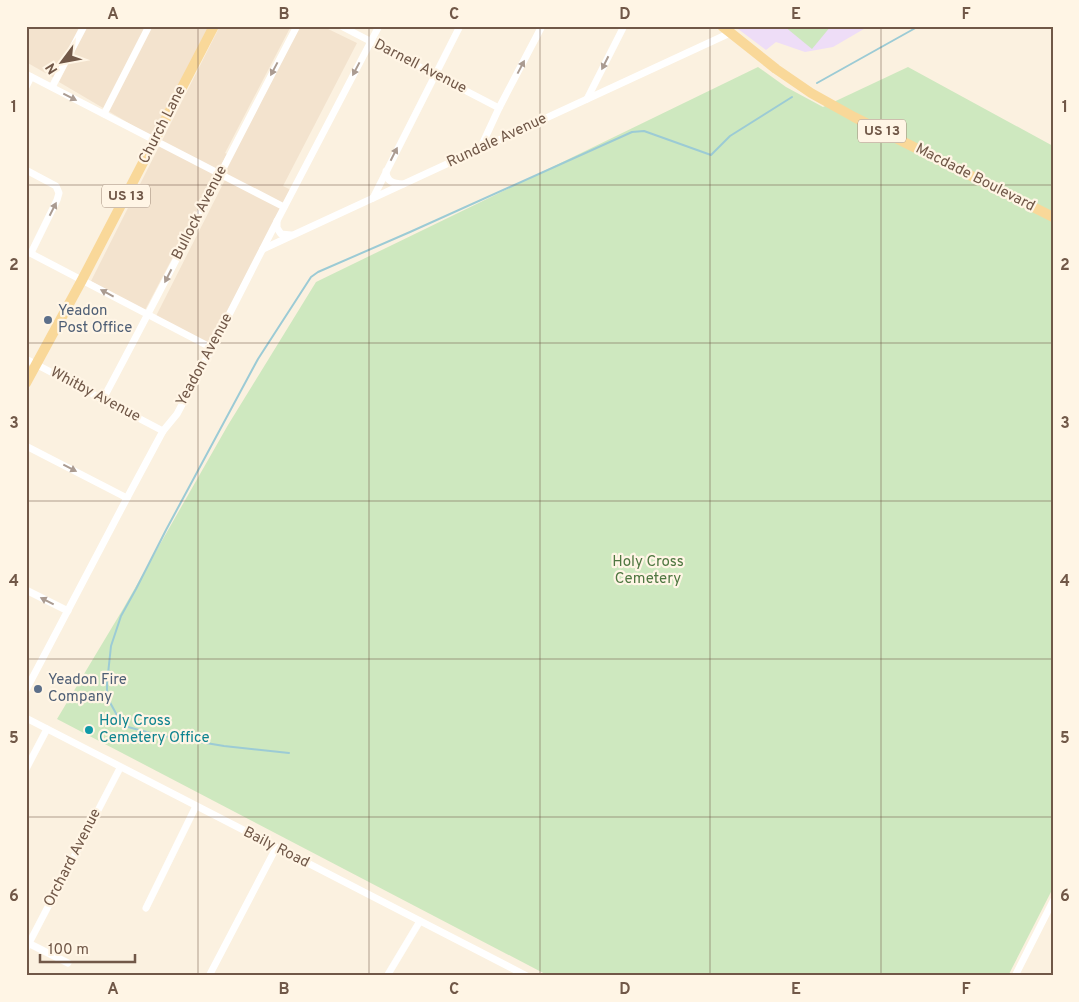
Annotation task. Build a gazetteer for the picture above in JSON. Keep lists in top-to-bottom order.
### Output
{
  "streets": {
    "main road": ["Church Lane", "US 13", "Macdade Boulevard"],
    "street": [
      "Darnell Avenue",
      "Rundale Avenue",
      "Bullock Avenue",
      "Yeadon Avenue",
      "Whitby Avenue",
      "Baily Road",
      "Orchard Avenue"
    ]
  },
  "crossings": [
    ["Darnell Avenue", "Yeadon Avenue"],
    ["Church Lane", "Whitby Avenue"],
    ["Rundale Avenue", "Macdade Boulevard"],
    ["Rundale Avenue", "Yeadon Avenue"],
    ["Bullock Avenue", "Whitby Avenue"],
    ["Yeadon Avenue", "Whitby Avenue"],
    ["Baily Road", "Orchard Avenue"]
  ],
  "one_way": ["Bullock Avenue"],
  "parks": ["Holy Cross Cemetery"],
  "places": ["Yeadon Post Office", "Yeadon Fire Company", "Holy Cross Cemetery Office"],
  "scale_bar": "100 m",
  "north": "bottom left",
  "grid": {
    "columns": [
      "A",
      "B",
      "C",
      "D",
      "E",
      "F"
    ],
    "rows": [
      "1",
      "2",
      "3",
      "4",
      "5",
      "6"
    ]
  }
}
